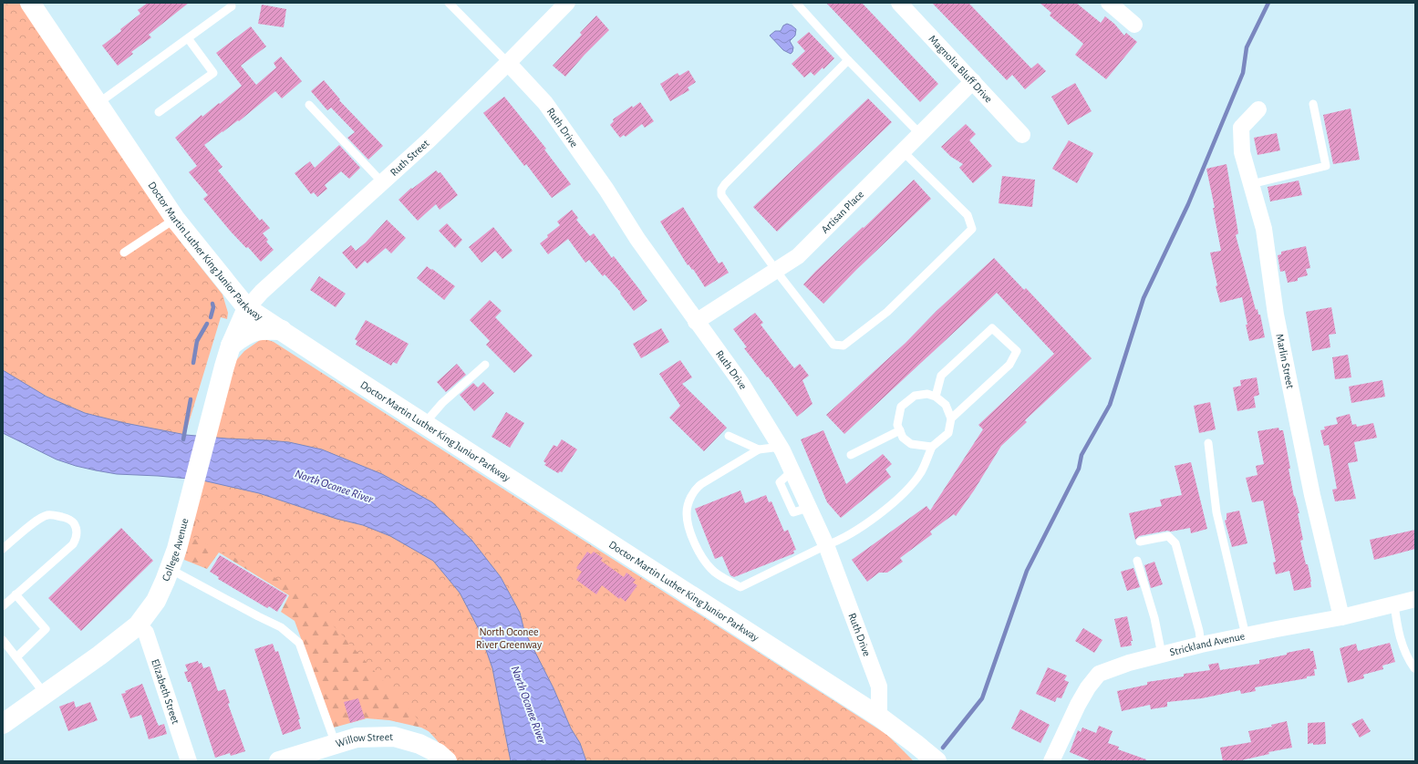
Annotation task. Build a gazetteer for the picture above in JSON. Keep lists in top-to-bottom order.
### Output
{
  "streets": {
    "main road": ["Doctor Martin Luther King Junior Parkway", "College Avenue", "Willow Street"],
    "street": [
      "Magnolia Bluff Drive",
      "Ruth Drive",
      "Ruth Street",
      "Artisan Place",
      "Marlin Street",
      "Strickland Avenue",
      "Elizabeth Street"
    ]
  },
  "crossings": [
    ["Magnolia Bluff Drive", "Artisan Place"],
    ["Ruth Drive", "Ruth Street"],
    ["Ruth Drive", "Artisan Place"],
    ["Ruth Drive", "Doctor Martin Luther King Junior Parkway"],
    ["Ruth Street", "Doctor Martin Luther King Junior Parkway"],
    ["Ruth Street", "College Avenue"],
    ["Doctor Martin Luther King Junior Parkway", "College Avenue"],
    ["Marlin Street", "Strickland Avenue"],
    ["College Avenue", "Elizabeth Street"]
  ],
  "water": ["North Oconee River"],
  "parks": ["North Oconee River Greenway"]
}
